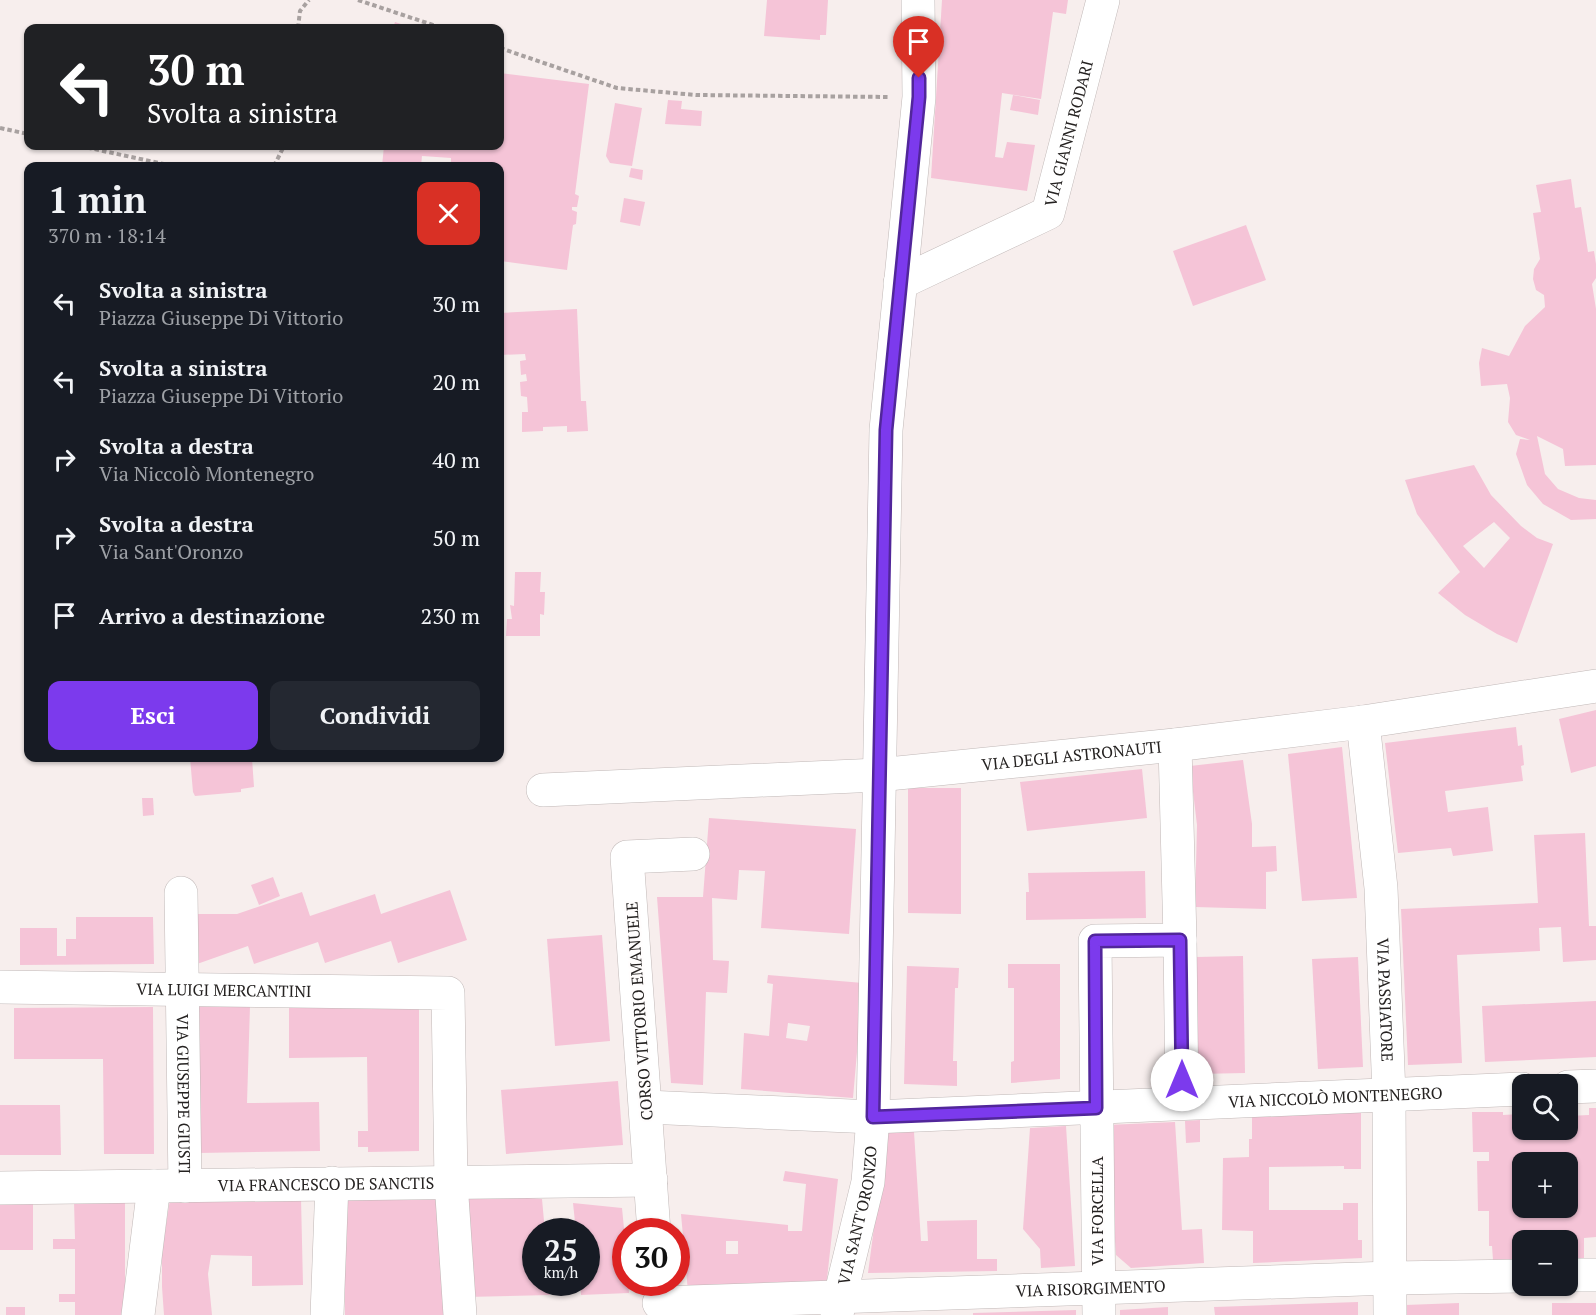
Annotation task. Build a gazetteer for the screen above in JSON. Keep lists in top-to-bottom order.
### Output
{
  "streets": {
    "street": [
      "VIA GIANNI RODARI",
      "VIA DEGLI ASTRONAUTI",
      "VIA LUIGI MERCANTINI",
      "VIA PASSIATORE",
      "CORSO VITTORIO EMANUELE",
      "VIA GIUSEPPE GIUSTI",
      "VIA NICCOLÒ MONTENEGRO",
      "VIA FRANCESCO DE SANCTIS",
      "VIA FORCELLA",
      "VIA SANT'ORONZO",
      "VIA RISORGIMENTO"
    ]
  },
  "crossings": [
    ["VIA GIANNI RODARI", "VIA SANT'ORONZO"],
    ["VIA DEGLI ASTRONAUTI", "VIA PASSIATORE"],
    ["VIA DEGLI ASTRONAUTI", "VIA SANT'ORONZO"],
    ["VIA LUIGI MERCANTINI", "VIA GIUSEPPE GIUSTI"],
    ["VIA LUIGI MERCANTINI", "VIA FRANCESCO DE SANCTIS"],
    ["VIA PASSIATORE", "VIA NICCOLÒ MONTENEGRO"],
    ["VIA PASSIATORE", "VIA RISORGIMENTO"],
    ["CORSO VITTORIO EMANUELE", "VIA NICCOLÒ MONTENEGRO"],
    ["CORSO VITTORIO EMANUELE", "VIA FRANCESCO DE SANCTIS"],
    ["VIA GIUSEPPE GIUSTI", "VIA FRANCESCO DE SANCTIS"],
    ["VIA NICCOLÒ MONTENEGRO", "VIA FORCELLA"],
    ["VIA NICCOLÒ MONTENEGRO", "VIA SANT'ORONZO"],
    ["VIA FORCELLA", "VIA RISORGIMENTO"],
    ["VIA SANT'ORONZO", "VIA RISORGIMENTO"]
  ],
  "page": {
    "turn": ["30 m", "Svolta a sinistra"],
    "heading": ["1 min", "370 m · 18:14"],
    "list": [
      {
        "name": "Svolta a sinistra",
        "note": "Piazza Giuseppe Di Vittorio",
        "value": "30 m"
      },
      {
        "name": "Svolta a sinistra",
        "note": "Piazza Giuseppe Di Vittorio",
        "value": "20 m"
      },
      {
        "name": "Svolta a destra",
        "note": "Via Niccolò Montenegro",
        "value": "40 m"
      },
      {
        "name": "Svolta a destra",
        "note": "Via Sant'Oronzo",
        "value": "50 m"
      },
      {
        "name": "Arrivo a destinazione",
        "value": "230 m"
      }
    ],
    "buttons": ["Esci", "Condividi"],
    "map_buttons": ["+", "−"],
    "speed": "25 km/h",
    "limit": "30"
  }
}
